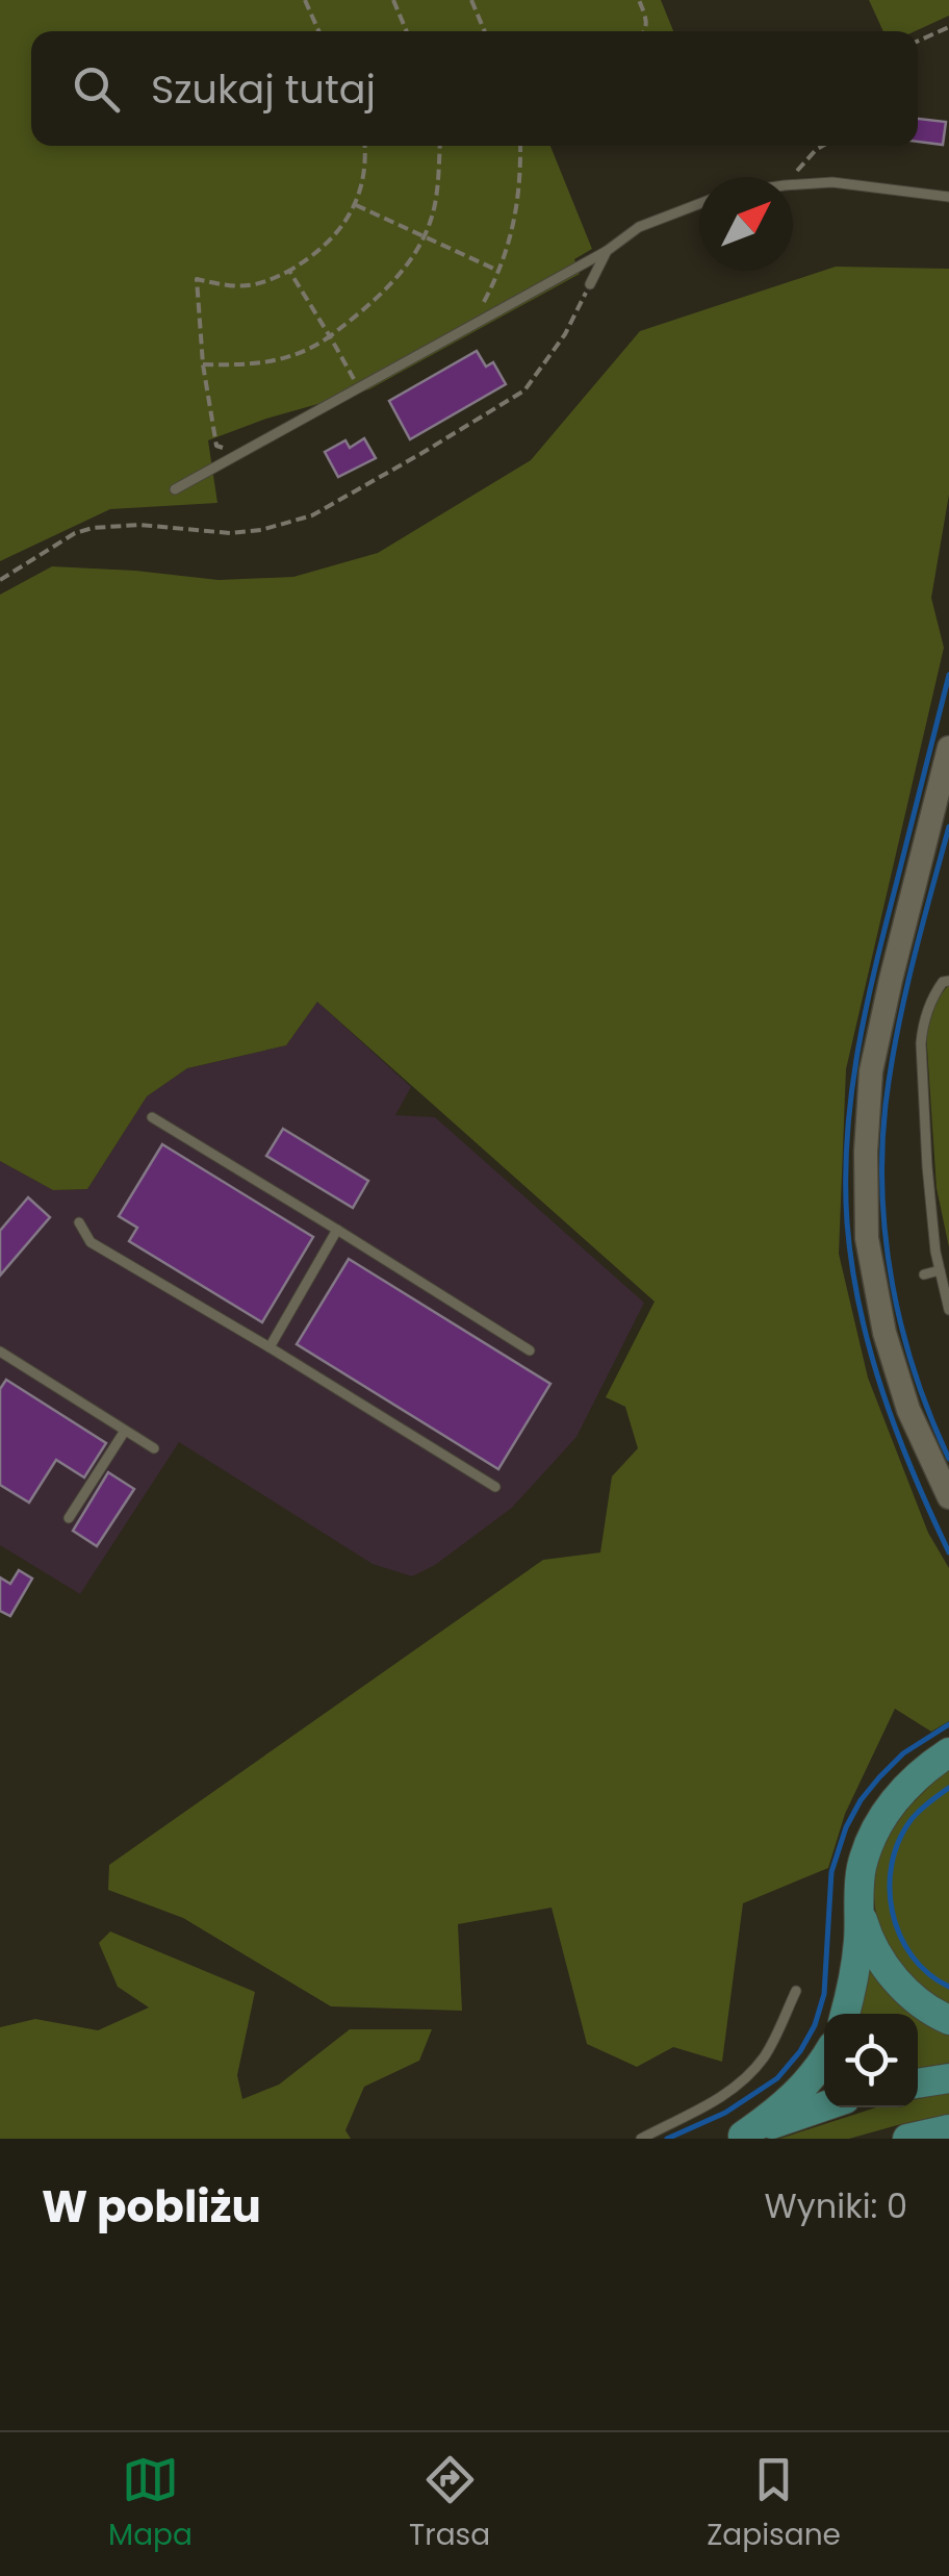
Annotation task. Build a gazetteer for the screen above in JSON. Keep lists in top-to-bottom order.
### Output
{
  "north": "top right",
  "page": {
    "search": "Szukaj tutaj",
    "heading": ["W pobliżu", "Wyniki: 0"],
    "nav": ["Mapa", "Trasa", "Zapisane"]
  }
}
